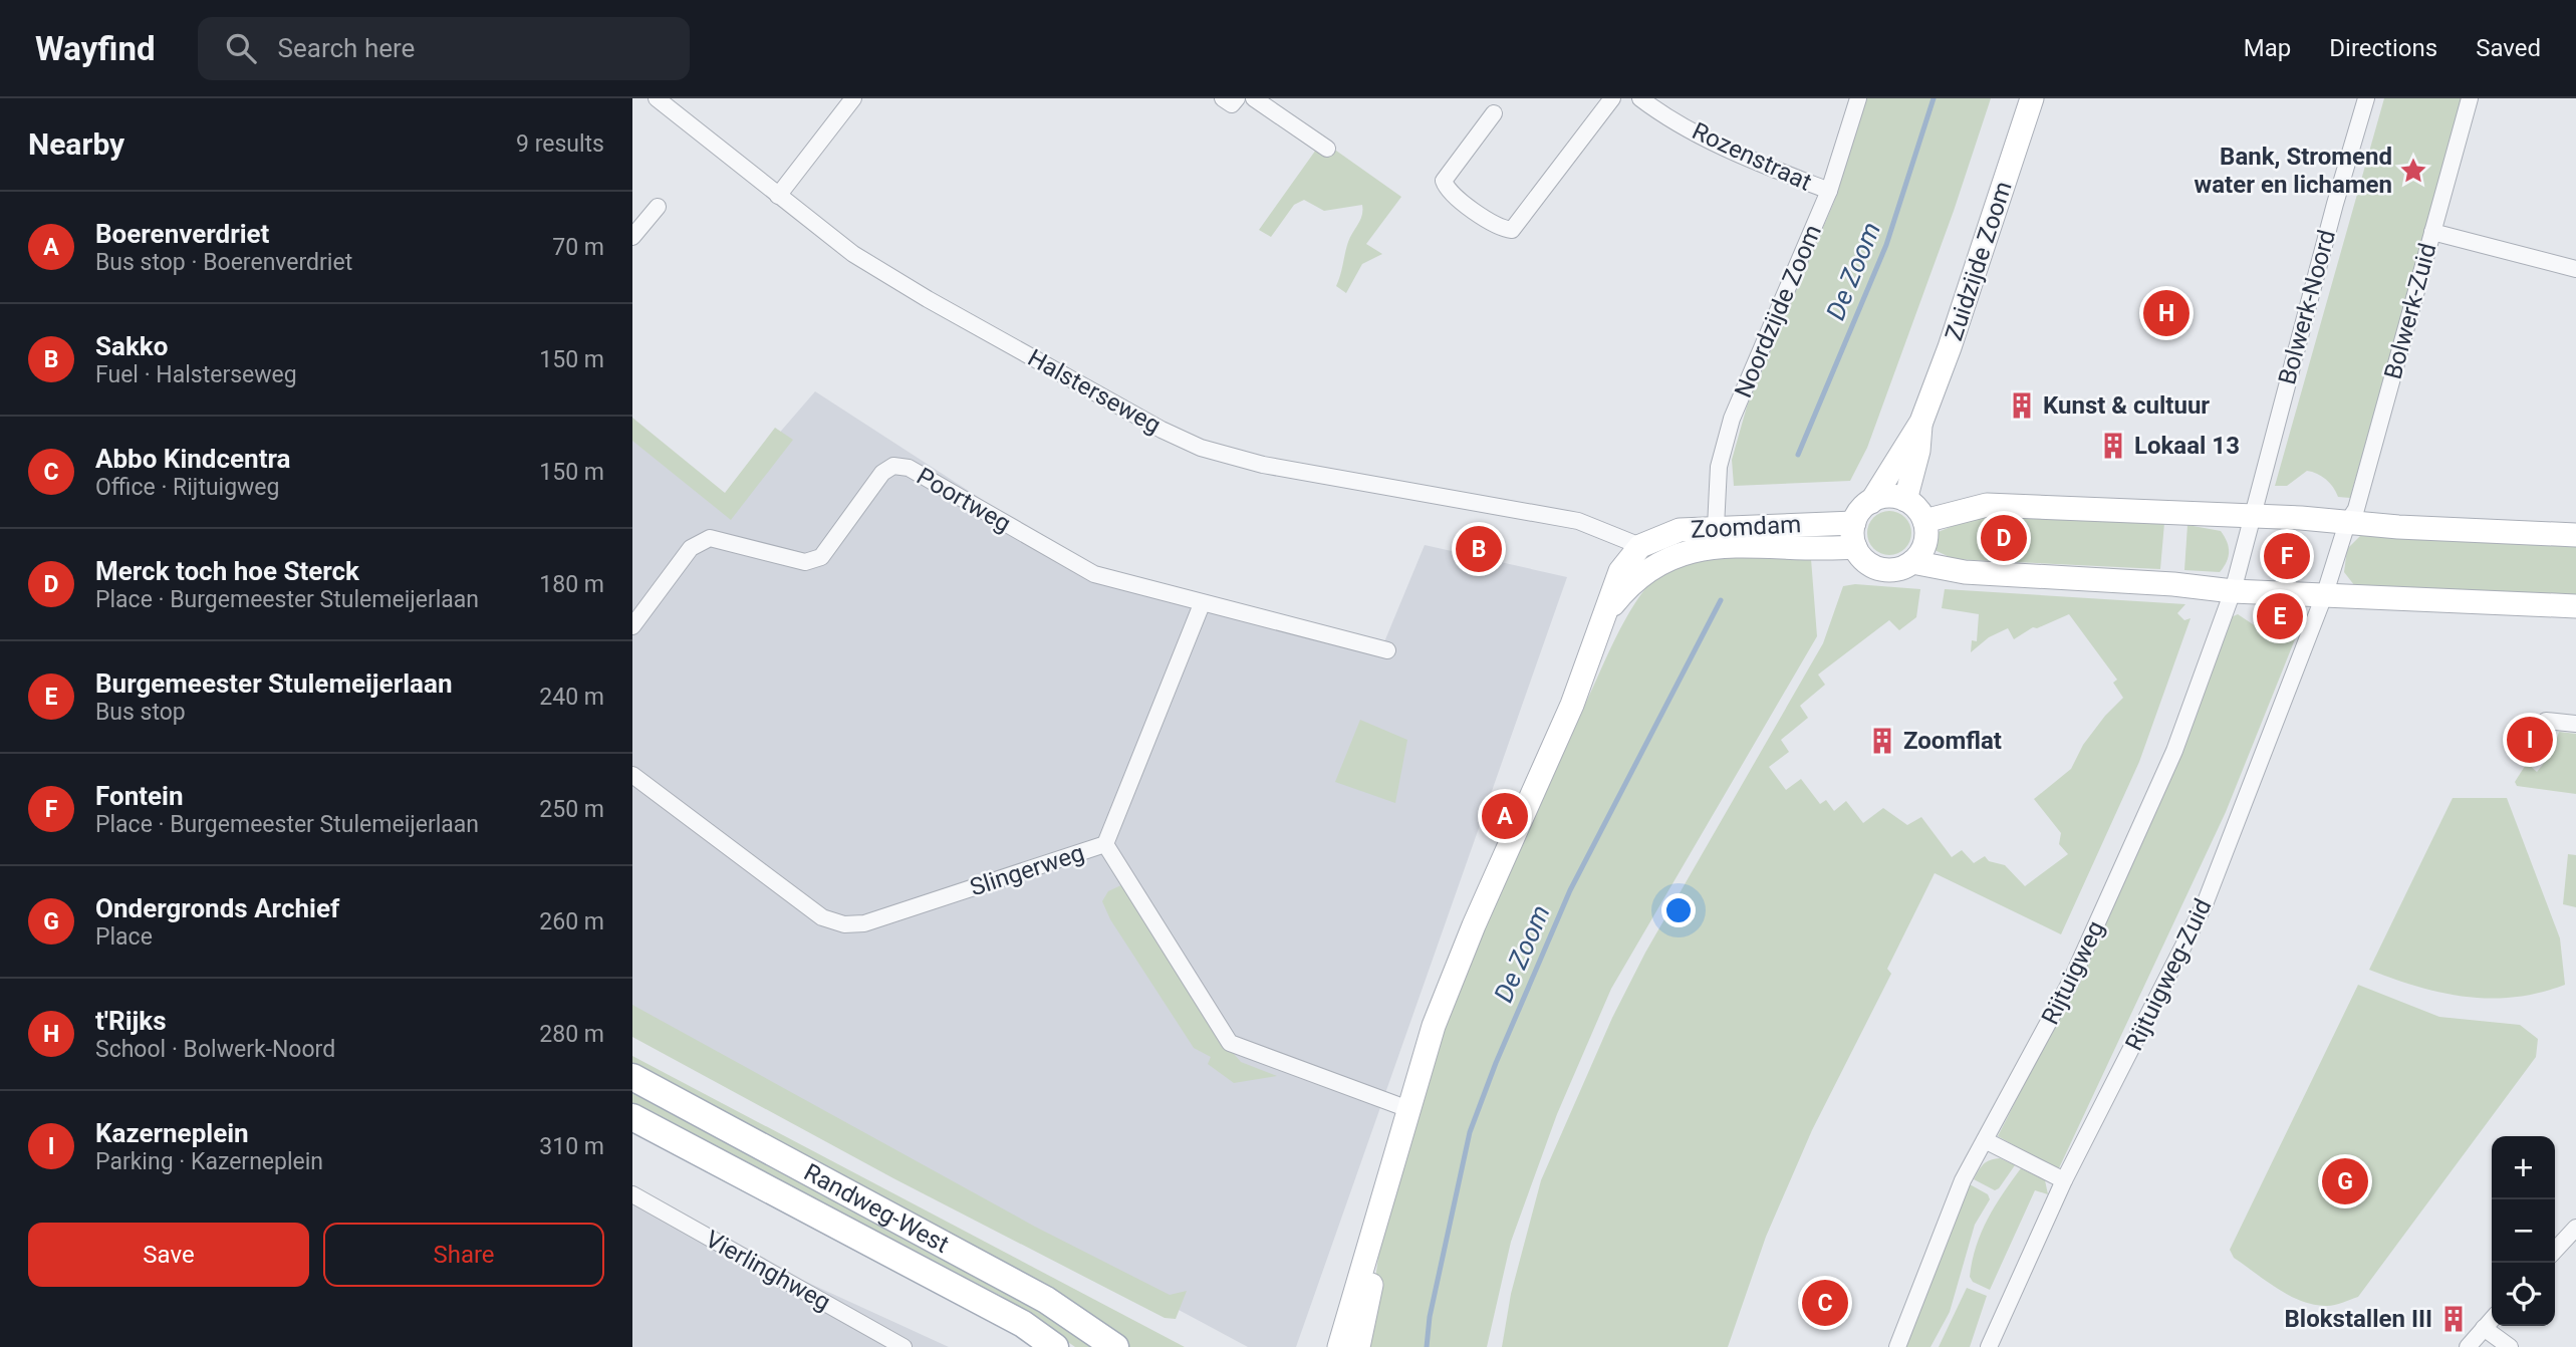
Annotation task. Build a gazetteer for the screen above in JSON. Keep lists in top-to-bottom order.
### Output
{
  "streets": {
    "main road": ["Zuidzijde Zoom", "Zoomdam", "Randweg-West"],
    "street": [
      "Rozenstraat",
      "Bolwerk-Noord",
      "Noordzijde Zoom",
      "Bolwerk-Zuid",
      "Halsterseweg",
      "Poortweg",
      "Slingerweg",
      "Rijtuigweg",
      "Rijtuigweg-Zuid",
      "Vierlinghweg"
    ]
  },
  "crossings": [
    ["Rozenstraat", "Noordzijde Zoom"],
    ["Zuidzijde Zoom", "Zoomdam"],
    ["Bolwerk-Noord", "Rijtuigweg"],
    ["Noordzijde Zoom", "Zoomdam"],
    ["Bolwerk-Zuid", "Rijtuigweg-Zuid"],
    ["Halsterseweg", "Zoomdam"]
  ],
  "water": ["De Zoom"],
  "places": {
    "place": ["Bank, Stromend water en lichamen"],
    "building": [
      "Kunst & cultuur",
      "Lokaal 13",
      "Zoomflat",
      "Blokstallen III"
    ]
  },
  "page": {
    "header": "Wayfind",
    "search": "Search here",
    "nav": ["Map", "Directions", "Saved"],
    "heading": ["Nearby", "9 results"],
    "list": [
      {
        "mark": "A",
        "name": "Boerenverdriet",
        "note": "Bus stop · Boerenverdriet",
        "value": "70 m"
      },
      {
        "mark": "B",
        "name": "Sakko",
        "note": "Fuel · Halsterseweg",
        "value": "150 m"
      },
      {
        "mark": "C",
        "name": "Abbo Kindcentra",
        "note": "Office · Rijtuigweg",
        "value": "150 m"
      },
      {
        "mark": "D",
        "name": "Merck toch hoe Sterck",
        "note": "Place · Burgemeester Stulemeijerlaan",
        "value": "180 m"
      },
      {
        "mark": "E",
        "name": "Burgemeester Stulemeijerlaan",
        "note": "Bus stop",
        "value": "240 m"
      },
      {
        "mark": "F",
        "name": "Fontein",
        "note": "Place · Burgemeester Stulemeijerlaan",
        "value": "250 m"
      },
      {
        "mark": "G",
        "name": "Ondergronds Archief",
        "note": "Place",
        "value": "260 m"
      },
      {
        "mark": "H",
        "name": "t'Rijks",
        "note": "School · Bolwerk-Noord",
        "value": "280 m"
      },
      {
        "mark": "I",
        "name": "Kazerneplein",
        "note": "Parking · Kazerneplein",
        "value": "310 m"
      }
    ],
    "pins": [
      "H",
      "D",
      "B",
      "F",
      "E",
      "I",
      "A",
      "G",
      "C"
    ],
    "map_buttons": ["+", "−"],
    "buttons": ["Save", "Share"]
  }
}
